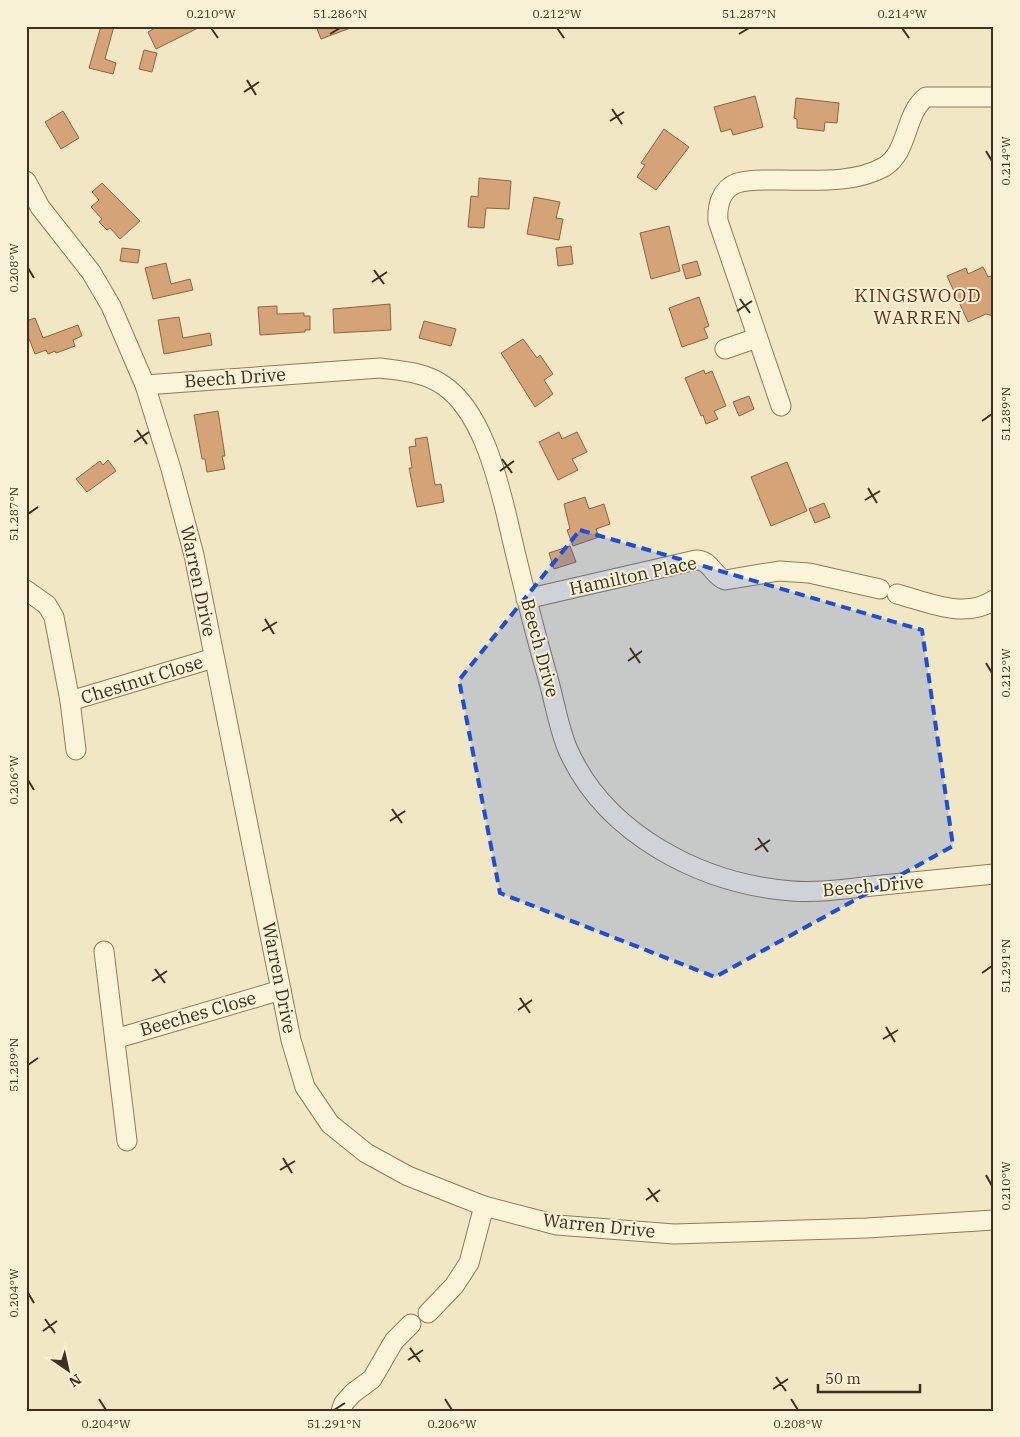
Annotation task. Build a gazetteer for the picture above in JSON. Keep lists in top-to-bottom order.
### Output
{
  "streets": {
    "street": [
      "Beech Drive",
      "Hamilton Place",
      "Warren Drive",
      "Chestnut Close",
      "Beeches Close"
    ]
  },
  "crossings": [
    ["Beech Drive", "Hamilton Place"],
    ["Beech Drive", "Warren Drive"],
    ["Warren Drive", "Chestnut Close"],
    ["Warren Drive", "Beeches Close"]
  ],
  "districts": ["KINGSWOOD WARREN"],
  "scale_bar": "50 m",
  "north": "bottom right",
  "coordinates": [
    "0.210°W",
    "51.286°N",
    "0.212°W",
    "51.287°N",
    "0.214°W",
    "0.208°W",
    "51.289°N",
    "0.206°W",
    "51.291°N",
    "0.204°W"
  ]
}
